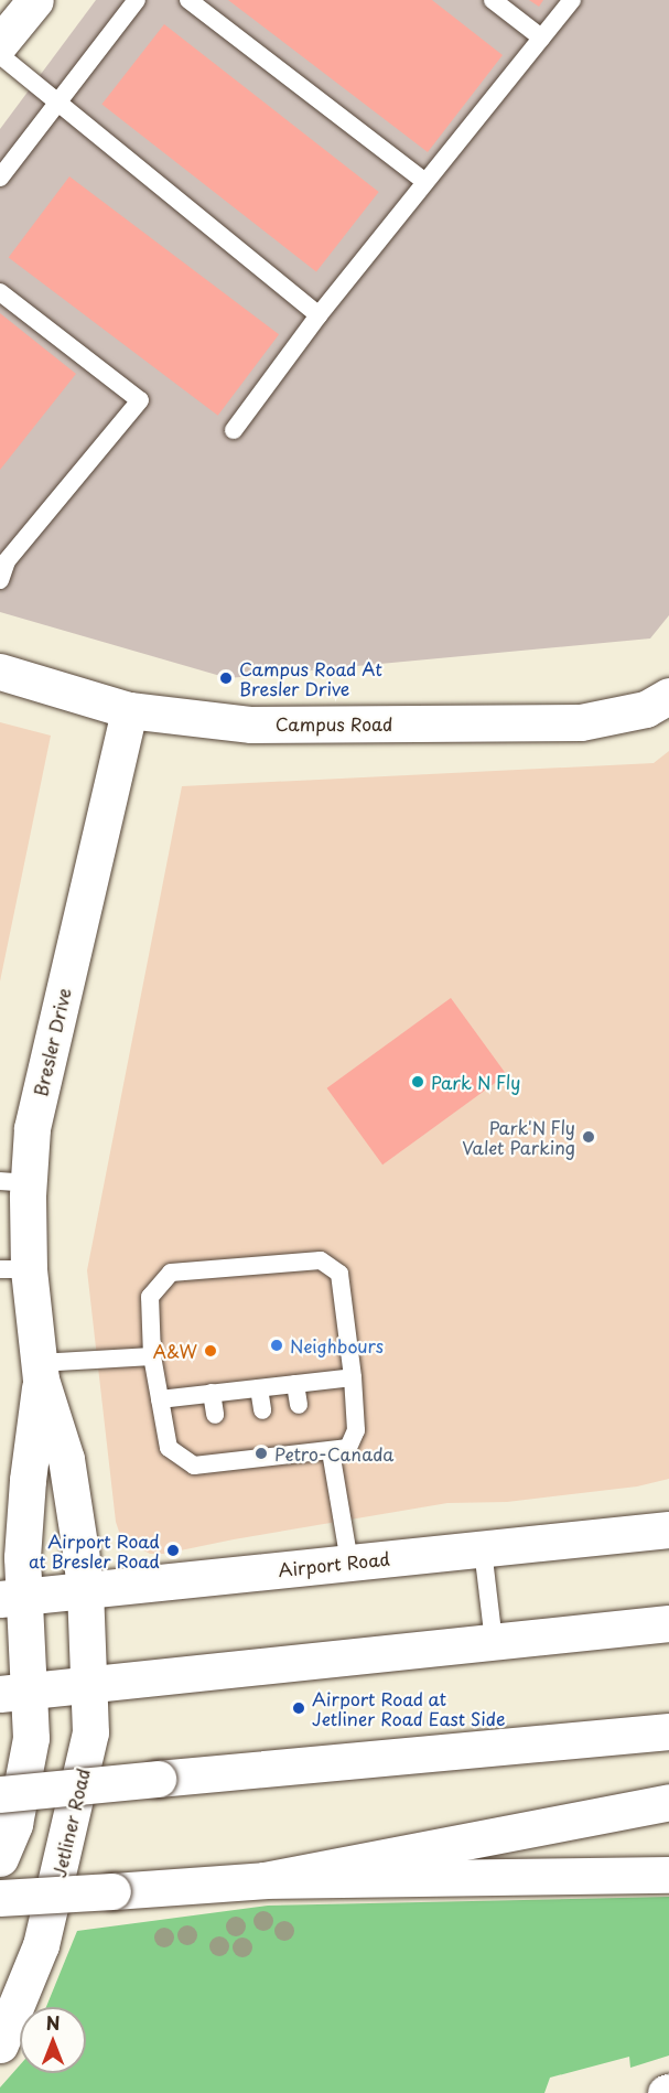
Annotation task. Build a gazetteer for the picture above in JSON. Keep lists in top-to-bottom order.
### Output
{
  "streets": {
    "main road": [
      "Campus Road",
      "Bresler Drive",
      "Airport Road",
      "Jetliner Road"
    ]
  },
  "crossings": [
    ["Campus Road", "Bresler Drive"],
    ["Bresler Drive", "Airport Road"],
    ["Bresler Drive", "Jetliner Road"],
    ["Airport Road", "Jetliner Road"]
  ],
  "places": [
    "Campus Road At Bresler Drive",
    "Park N Fly",
    "Park'N Fly Valet Parking",
    "Neighbours",
    "A&W",
    "Petro-Canada",
    "Airport Road at Bresler Road",
    "Airport Road at Jetliner Road East Side"
  ],
  "north": "top"
}
